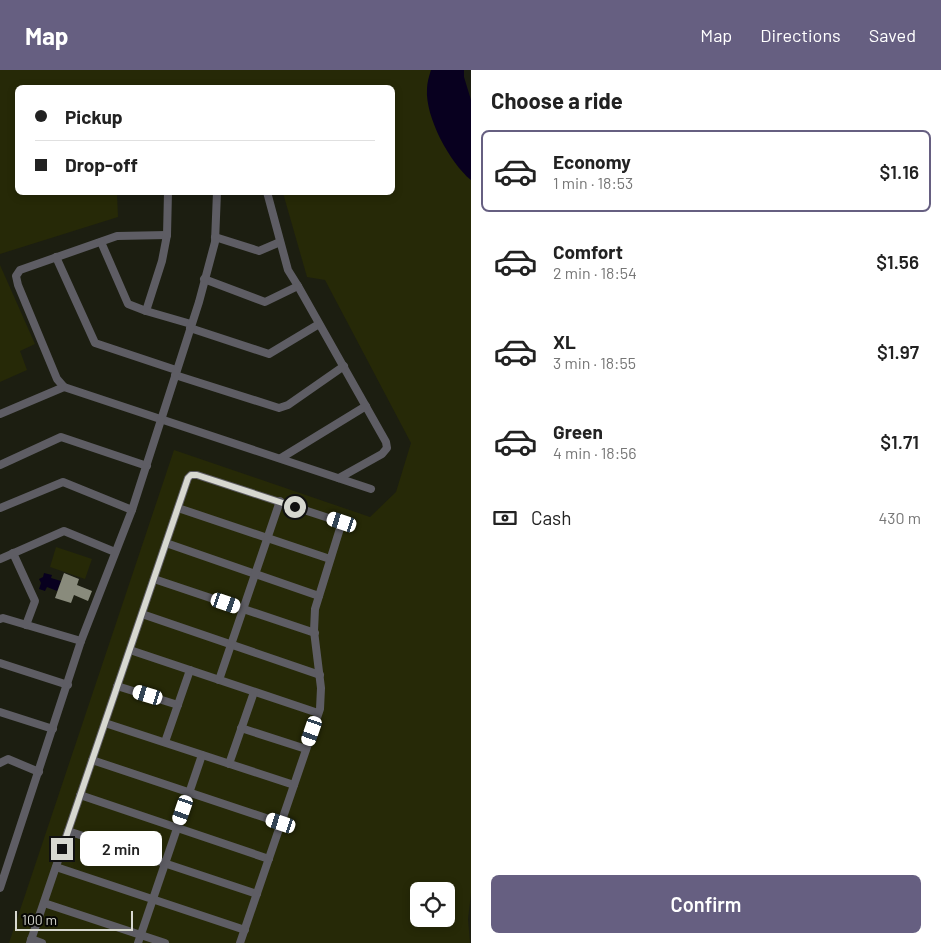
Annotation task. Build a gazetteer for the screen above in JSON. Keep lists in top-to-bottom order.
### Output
{
  "scale_bar": "100 m",
  "page": {
    "header": "Map",
    "nav": ["Map", "Directions", "Saved"],
    "heading": "Choose a ride",
    "banner": ["Pickup", "Drop-off"],
    "list": [
      {
        "name": "Economy",
        "note": "1 min · 18:53",
        "value": "$1.16"
      },
      {
        "name": "Comfort",
        "note": "2 min · 18:54",
        "value": "$1.56"
      },
      {
        "name": "XL",
        "note": "3 min · 18:55",
        "value": "$1.97"
      },
      {
        "name": "Green",
        "note": "4 min · 18:56",
        "value": "$1.71"
      }
    ],
    "pay": ["Cash", "430 m"],
    "bubble": "2 min",
    "buttons": "Confirm",
    "scale": "100 m"
  }
}
